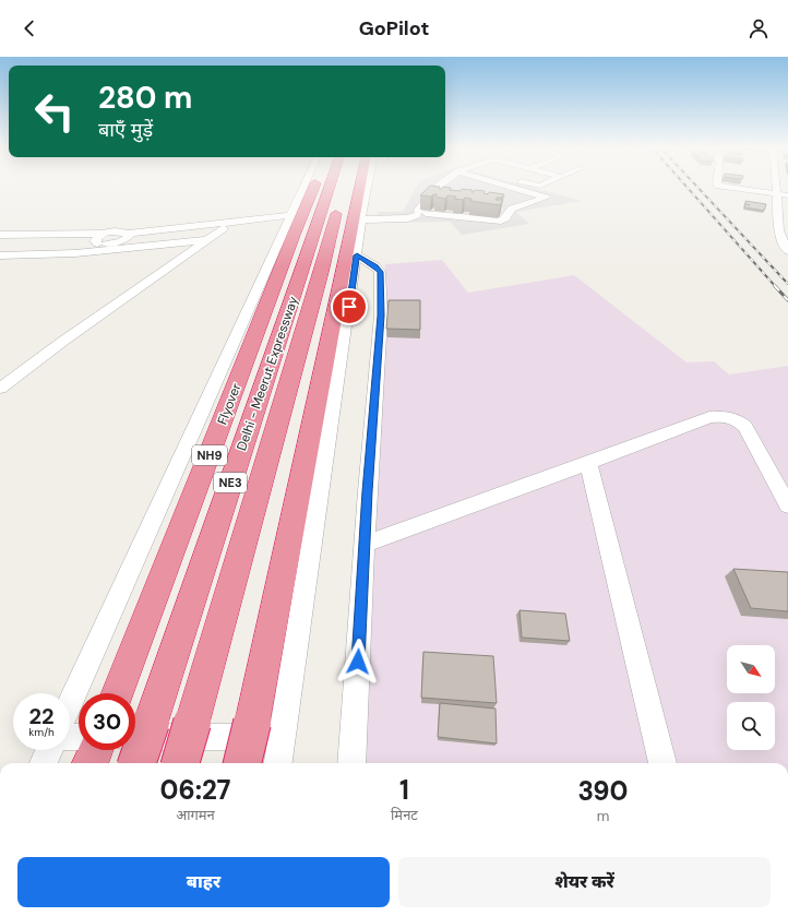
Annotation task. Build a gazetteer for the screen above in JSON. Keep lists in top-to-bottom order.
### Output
{
  "streets": {
    "highway": [
      "Delhi - Meerut Expressway",
      "Flyover",
      "NH9",
      "NE3"
    ]
  },
  "north": "bottom right",
  "page": {
    "header": "GoPilot",
    "turn": ["280 m", "बाएँ मुड़ें"],
    "speed": "22 km/h",
    "limit": "30",
    "eta": [
      "06:27",
      "आगमन",
      "1",
      "मिनट",
      "390",
      "m"
    ],
    "buttons": ["बाहर", "शेयर करें"]
  }
}
